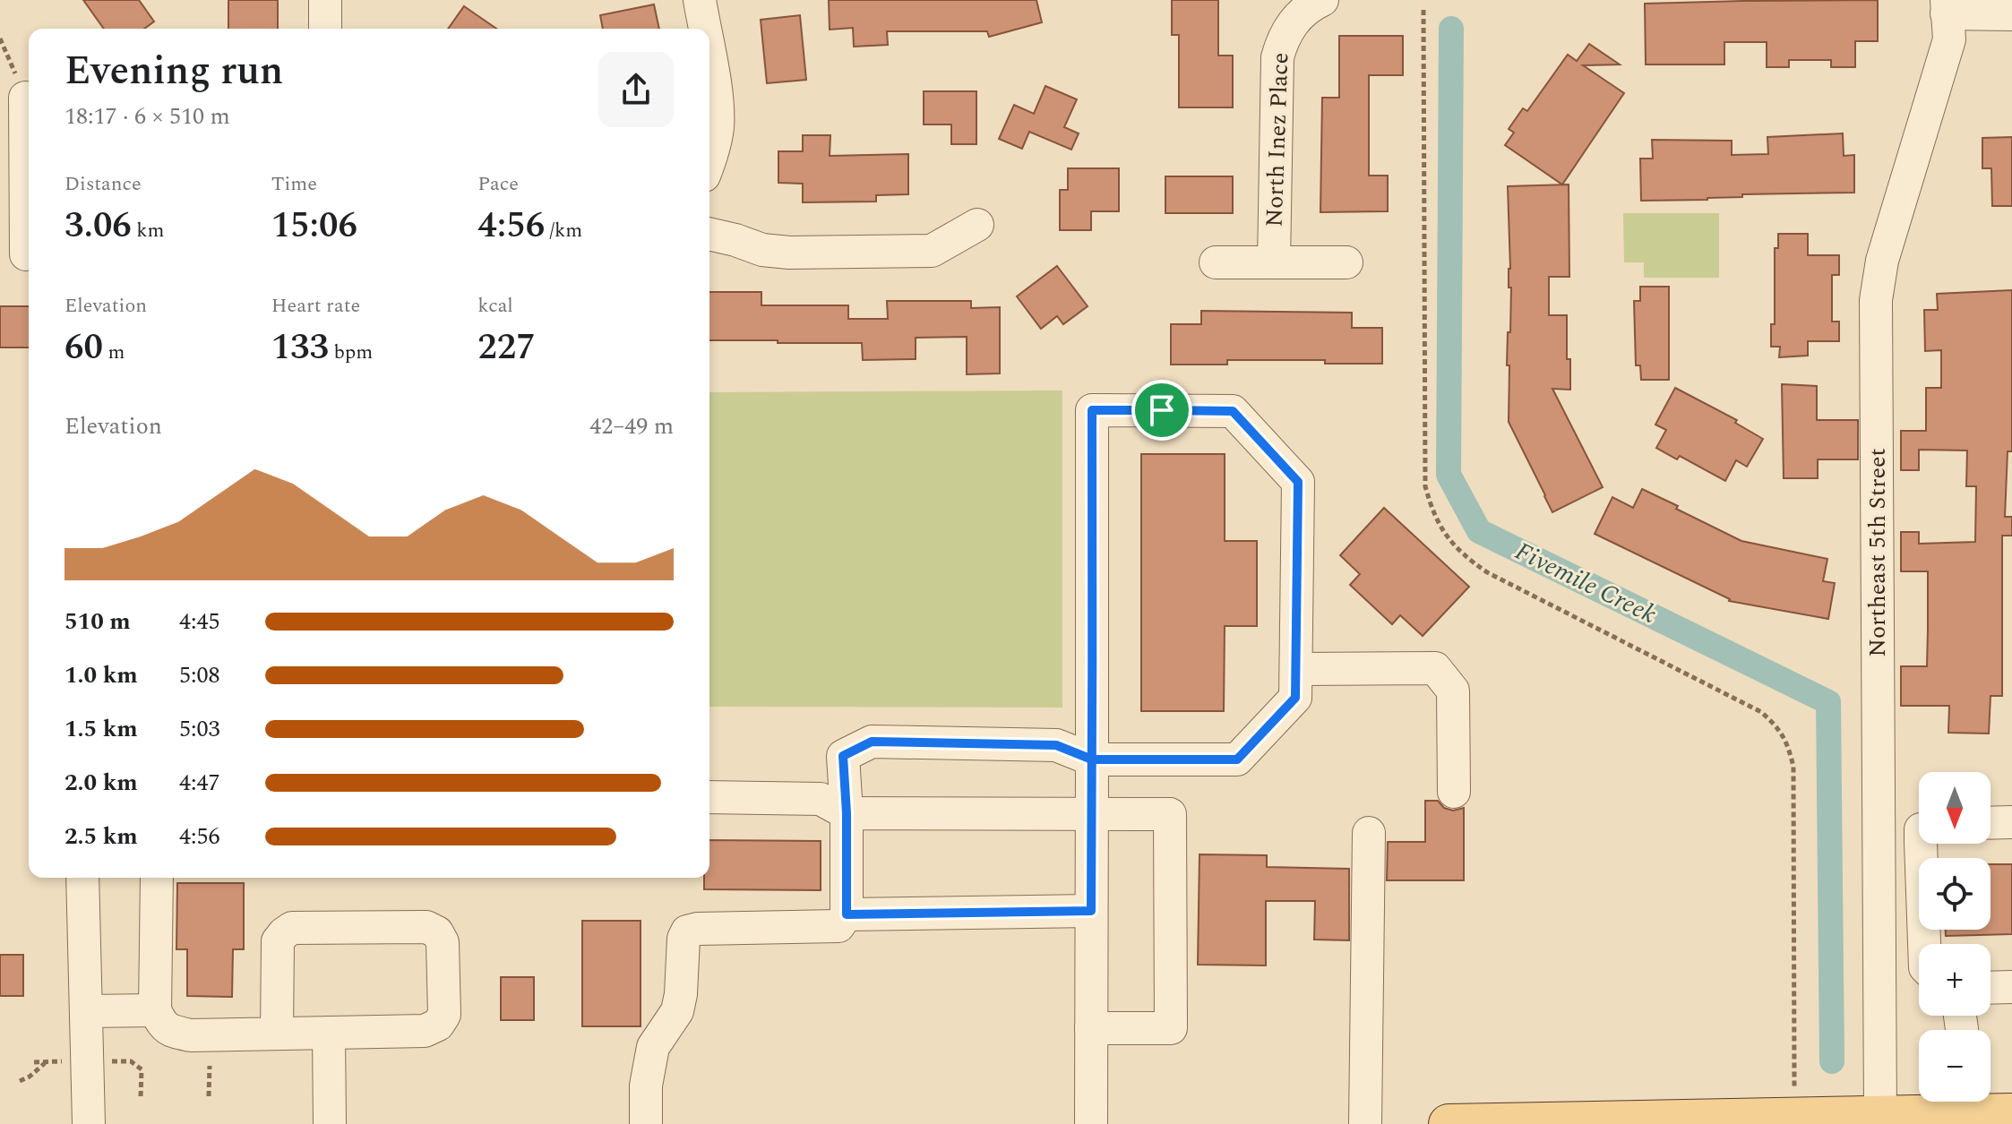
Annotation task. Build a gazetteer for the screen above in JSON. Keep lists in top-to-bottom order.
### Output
{
  "streets": {
    "street": ["North Inez Place", "Northeast 5th Street"]
  },
  "water": ["Fivemile Creek"],
  "north": "bottom",
  "page": {
    "heading": ["Evening run", "18:17 · 6 × 510 m"],
    "stats": [
      ["Distance", "3.06 km"],
      ["Time", "15:06"],
      ["Pace", "4:56 /km"],
      ["Elevation", "60 m"],
      ["Heart rate", "133 bpm"],
      ["kcal", "227"]
    ],
    "chart": ["Elevation", "42–49 m"],
    "list": [
      {
        "name": "510 m",
        "note": "4:45"
      },
      {
        "name": "1.0 km",
        "note": "5:08"
      },
      {
        "name": "1.5 km",
        "note": "5:03"
      },
      {
        "name": "2.0 km",
        "note": "4:47"
      },
      {
        "name": "2.5 km",
        "note": "4:56"
      }
    ],
    "map_buttons": ["+", "−"]
  }
}
